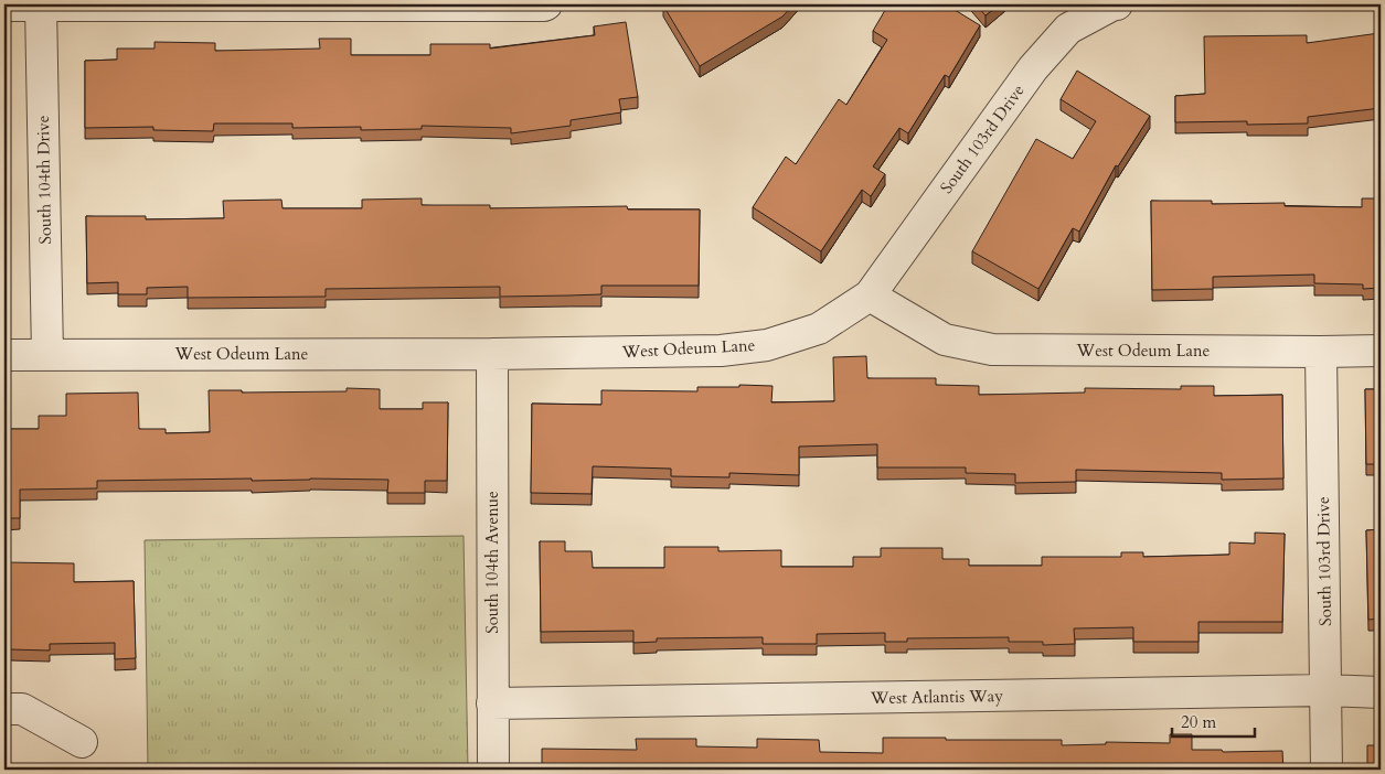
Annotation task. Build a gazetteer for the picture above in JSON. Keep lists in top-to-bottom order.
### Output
{
  "streets": {
    "street": [
      "South 103rd Drive",
      "South 104th Drive",
      "West Odeum Lane",
      "South 104th Avenue",
      "West Atlantis Way"
    ]
  },
  "crossings": [
    ["South 103rd Drive", "West Odeum Lane"],
    ["South 103rd Drive", "West Atlantis Way"],
    ["South 104th Drive", "West Odeum Lane"],
    ["West Odeum Lane", "South 104th Avenue"],
    ["South 104th Avenue", "West Atlantis Way"]
  ],
  "scale_bar": "20 m"
}
